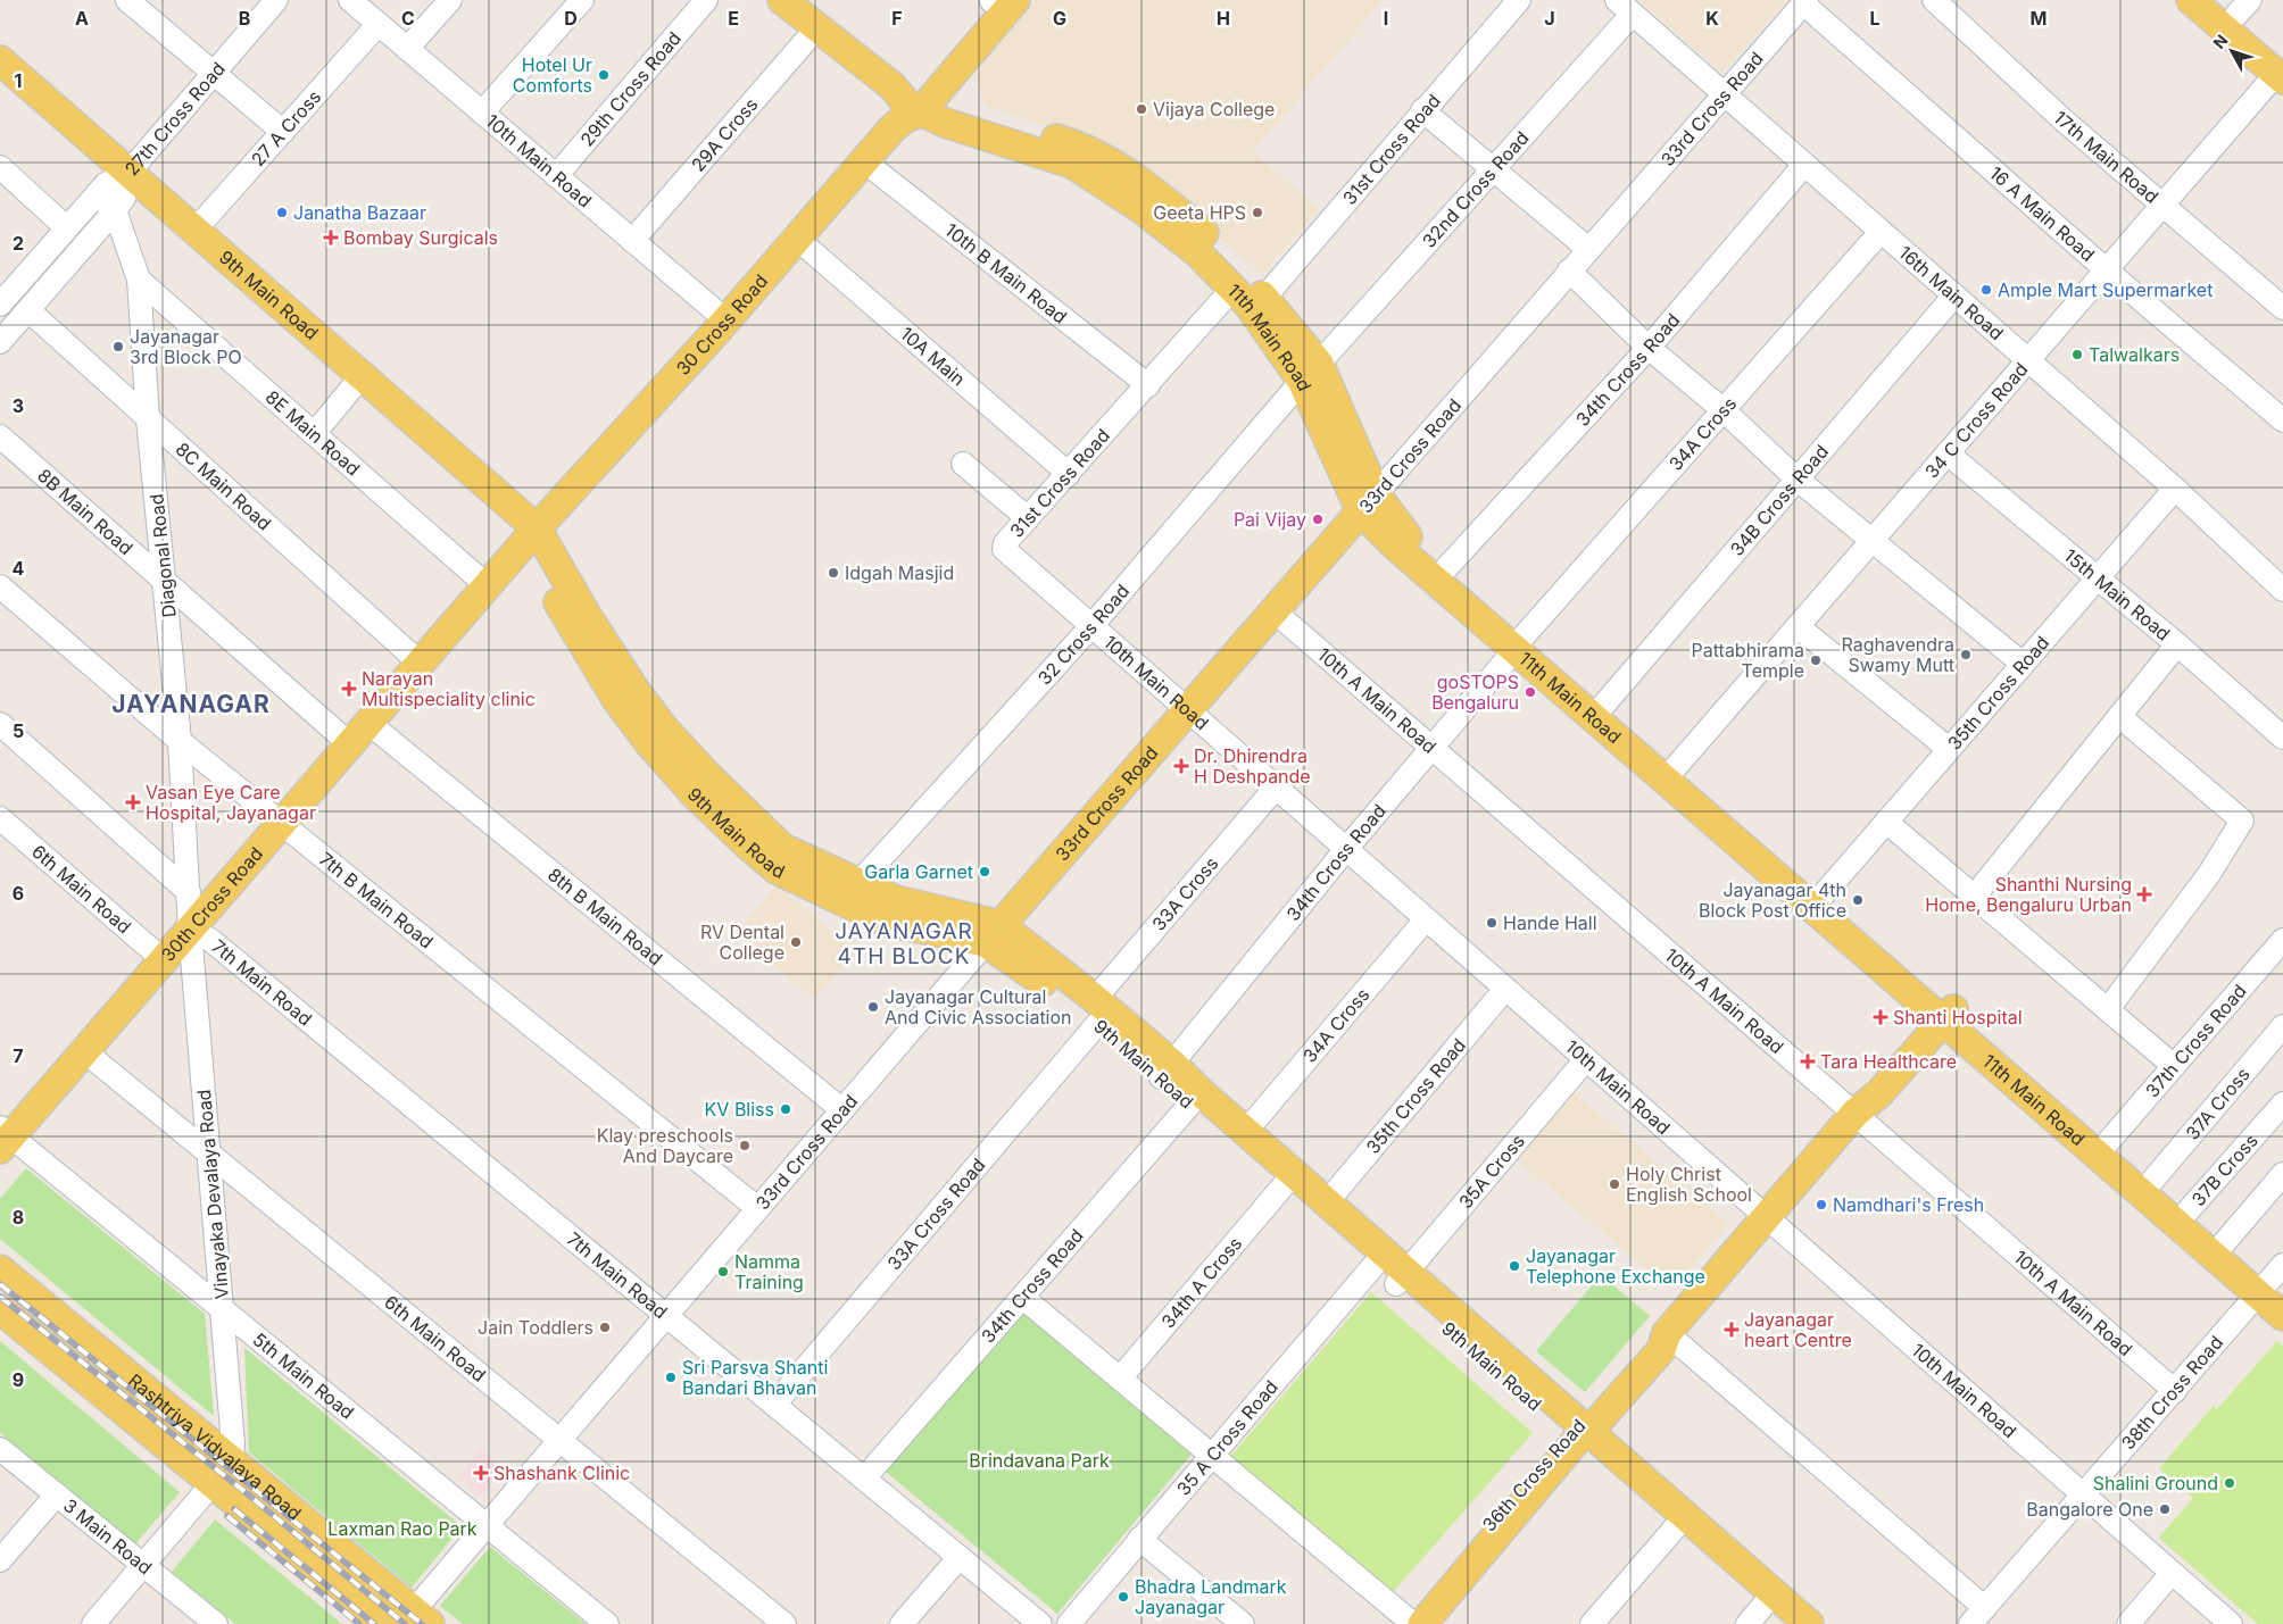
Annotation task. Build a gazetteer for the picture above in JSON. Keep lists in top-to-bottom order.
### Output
{
  "streets": {
    "main road": [
      "33rd Cross Road",
      "9th Main Road",
      "30 Cross Road",
      "11th Main Road",
      "30th Cross Road",
      "Rashtriya Vidyalaya Road",
      "36th Cross Road"
    ],
    "street": [
      "29th Cross Road",
      "27th Cross Road",
      "27 A Cross",
      "29A Cross",
      "31st Cross Road",
      "17th Main Road",
      "10th Main Road",
      "32nd Cross Road",
      "16 A Main Road",
      "10th B Main Road",
      "16th Main Road",
      "10A Main",
      "34th Cross Road",
      "34 C Cross Road",
      "8E Main Road",
      "34A Cross",
      "8C Main Road",
      "34B Cross Road",
      "8B Main Road",
      "Diagonal Road",
      "15th Main Road",
      "32 Cross Road",
      "35th Cross Road",
      "10th A Main Road",
      "6th Main Road",
      "33A Cross",
      "7th B Main Road",
      "8th B Main Road",
      "7th Main Road",
      "37th Cross Road",
      "37A Cross",
      "37B Cross",
      "35A Cross",
      "Vinayaka Devalaya Road",
      "33A Cross Road",
      "34th A Cross",
      "5th Main Road",
      "38th Cross Road",
      "35 A Cross Road",
      "3 Main Road"
    ]
  },
  "crossings": [
    ["29th Cross Road", "10th Main Road"],
    ["33rd Cross Road", "10th Main Road"],
    ["33rd Cross Road", "16 A Main Road"],
    ["33rd Cross Road", "16th Main Road"],
    ["33rd Cross Road", "9th Main Road"],
    ["33rd Cross Road", "11th Main Road"],
    ["33rd Cross Road", "10th A Main Road"],
    ["33rd Cross Road", "6th Main Road"],
    ["33rd Cross Road", "7th B Main Road"],
    ["33rd Cross Road", "8th B Main Road"],
    ["33rd Cross Road", "7th Main Road"],
    ["33rd Cross Road", "5th Main Road"],
    ["33rd Cross Road", "Rashtriya Vidyalaya Road"],
    ["27th Cross Road", "9th Main Road"],
    ["27th Cross Road", "Diagonal Road"],
    ["27 A Cross", "10th Main Road"],
    ["27 A Cross", "9th Main Road"],
    ["29A Cross", "10th Main Road"],
    ["29A Cross", "11th Main Road"],
    ["31st Cross Road", "10th Main Road"],
    ["31st Cross Road", "10th B Main Road"],
    ["31st Cross Road", "11th Main Road"],
    ["31st Cross Road", "10A Main"],
    ["17th Main Road", "34 C Cross Road"],
    ["10th Main Road", "30 Cross Road"],
    ["10th Main Road", "34th Cross Road"],
    ["10th Main Road", "34A Cross"],
    ["10th Main Road", "32 Cross Road"],
    ["10th Main Road", "35th Cross Road"],
    ["10th Main Road", "33A Cross"],
    ["10th Main Road", "35A Cross"],
    ["10th Main Road", "38th Cross Road"],
    ["10th Main Road", "36th Cross Road"],
    ["32nd Cross Road", "16th Main Road"],
    ["32nd Cross Road", "11th Main Road"],
    ["32nd Cross Road", "32 Cross Road"],
    ["16 A Main Road", "34 C Cross Road"],
    ["10th B Main Road", "30 Cross Road"],
    ["16th Main Road", "34th Cross Road"],
    ["16th Main Road", "34 C Cross Road"],
    ["16th Main Road", "34A Cross"],
    ["16th Main Road", "34B Cross Road"],
    ["16th Main Road", "35th Cross Road"],
    ["9th Main Road", "30 Cross Road"],
    ["9th Main Road", "34th Cross Road"],
    ["9th Main Road", "34A Cross"],
    ["9th Main Road", "32 Cross Road"],
    ["9th Main Road", "35th Cross Road"],
    ["9th Main Road", "33A Cross"],
    ["9th Main Road", "30th Cross Road"],
    ["9th Main Road", "35A Cross"],
    ["9th Main Road", "33A Cross Road"],
    ["9th Main Road", "34th A Cross"],
    ["9th Main Road", "35 A Cross Road"],
    ["9th Main Road", "36th Cross Road"],
    ["30 Cross Road", "11th Main Road"],
    ["30 Cross Road", "10A Main"],
    ["30 Cross Road", "30th Cross Road"],
    ["11th Main Road", "34th Cross Road"],
    ["11th Main Road", "34 C Cross Road"],
    ["11th Main Road", "34A Cross"],
    ["11th Main Road", "34B Cross Road"],
    ["11th Main Road", "32 Cross Road"],
    ["11th Main Road", "35th Cross Road"],
    ["11th Main Road", "37th Cross Road"],
    ["11th Main Road", "37A Cross"],
    ["11th Main Road", "37B Cross"],
    ["11th Main Road", "38th Cross Road"],
    ["11th Main Road", "36th Cross Road"],
    ["34th Cross Road", "34A Cross"],
    ["34th Cross Road", "10th A Main Road"],
    ["34th Cross Road", "7th Main Road"],
    ["34 C Cross Road", "15th Main Road"],
    ["8E Main Road", "Diagonal Road"],
    ["8E Main Road", "30th Cross Road"],
    ["8C Main Road", "Diagonal Road"],
    ["8C Main Road", "30th Cross Road"],
    ["8B Main Road", "Diagonal Road"],
    ["8B Main Road", "30th Cross Road"],
    ["8B Main Road", "8th B Main Road"],
    ["Diagonal Road", "7th B Main Road"],
    ["Diagonal Road", "30th Cross Road"],
    ["Diagonal Road", "7th Main Road"],
    ["Diagonal Road", "Vinayaka Devalaya Road"],
    ["15th Main Road", "35th Cross Road"],
    ["10th A Main Road", "38th Cross Road"],
    ["10th A Main Road", "36th Cross Road"],
    ["6th Main Road", "30th Cross Road"],
    ["6th Main Road", "Vinayaka Devalaya Road"],
    ["33A Cross", "33A Cross Road"],
    ["7th B Main Road", "30th Cross Road"],
    ["30th Cross Road", "8th B Main Road"],
    ["30th Cross Road", "7th Main Road"],
    ["30th Cross Road", "Vinayaka Devalaya Road"],
    ["30th Cross Road", "5th Main Road"],
    ["7th Main Road", "Vinayaka Devalaya Road"],
    ["7th Main Road", "33A Cross Road"],
    ["Vinayaka Devalaya Road", "5th Main Road"],
    ["Vinayaka Devalaya Road", "Rashtriya Vidyalaya Road"]
  ],
  "districts": ["JAYANAGAR", "JAYANAGAR 4TH BLOCK"],
  "parks": ["Brindavana Park", "Laxman Rao Park"],
  "places": {
    "other": [
      "Hotel Ur Comforts",
      "Vijaya College",
      "Janatha Bazaar",
      "Geeta HPS",
      "Ample Mart Supermarket",
      "Jayanagar 3rd Block PO",
      "Talwalkars",
      "Pai Vijay",
      "Idgah Masjid",
      "Raghavendra Swamy Mutt",
      "Pattabhirama Temple",
      "goSTOPS Bengaluru",
      "Garla Garnet",
      "Jayanagar 4th Block Post Office",
      "Hande Hall",
      "RV Dental College",
      "Jayanagar Cultural And Civic Association",
      "KV Bliss",
      "Klay preschools And Daycare",
      "Holy Christ English School",
      "Namdhari's Fresh",
      "Jayanagar Telephone Exchange",
      "Namma Training",
      "Jain Toddlers",
      "Sri Parsva Shanti Bandari Bhavan",
      "Shalini Ground",
      "Bangalore One",
      "Bhadra Landmark Jayanagar"
    ],
    "health": [
      "Bombay Surgicals",
      "Narayan Multispeciality clinic",
      "Dr. Dhirendra H Deshpande",
      "Vasan Eye Care Hospital, Jayanagar",
      "Shanthi Nursing Home, Bengaluru Urban",
      "Shanti Hospital",
      "Tara Healthcare",
      "Jayanagar heart Centre",
      "Shashank Clinic"
    ]
  },
  "north": "top left",
  "grid": {
    "columns": [
      "A",
      "B",
      "C",
      "D",
      "E",
      "F",
      "G",
      "H",
      "I",
      "J",
      "K",
      "L",
      "M"
    ],
    "rows": [
      "1",
      "2",
      "3",
      "4",
      "5",
      "6",
      "7",
      "8",
      "9"
    ]
  }
}
